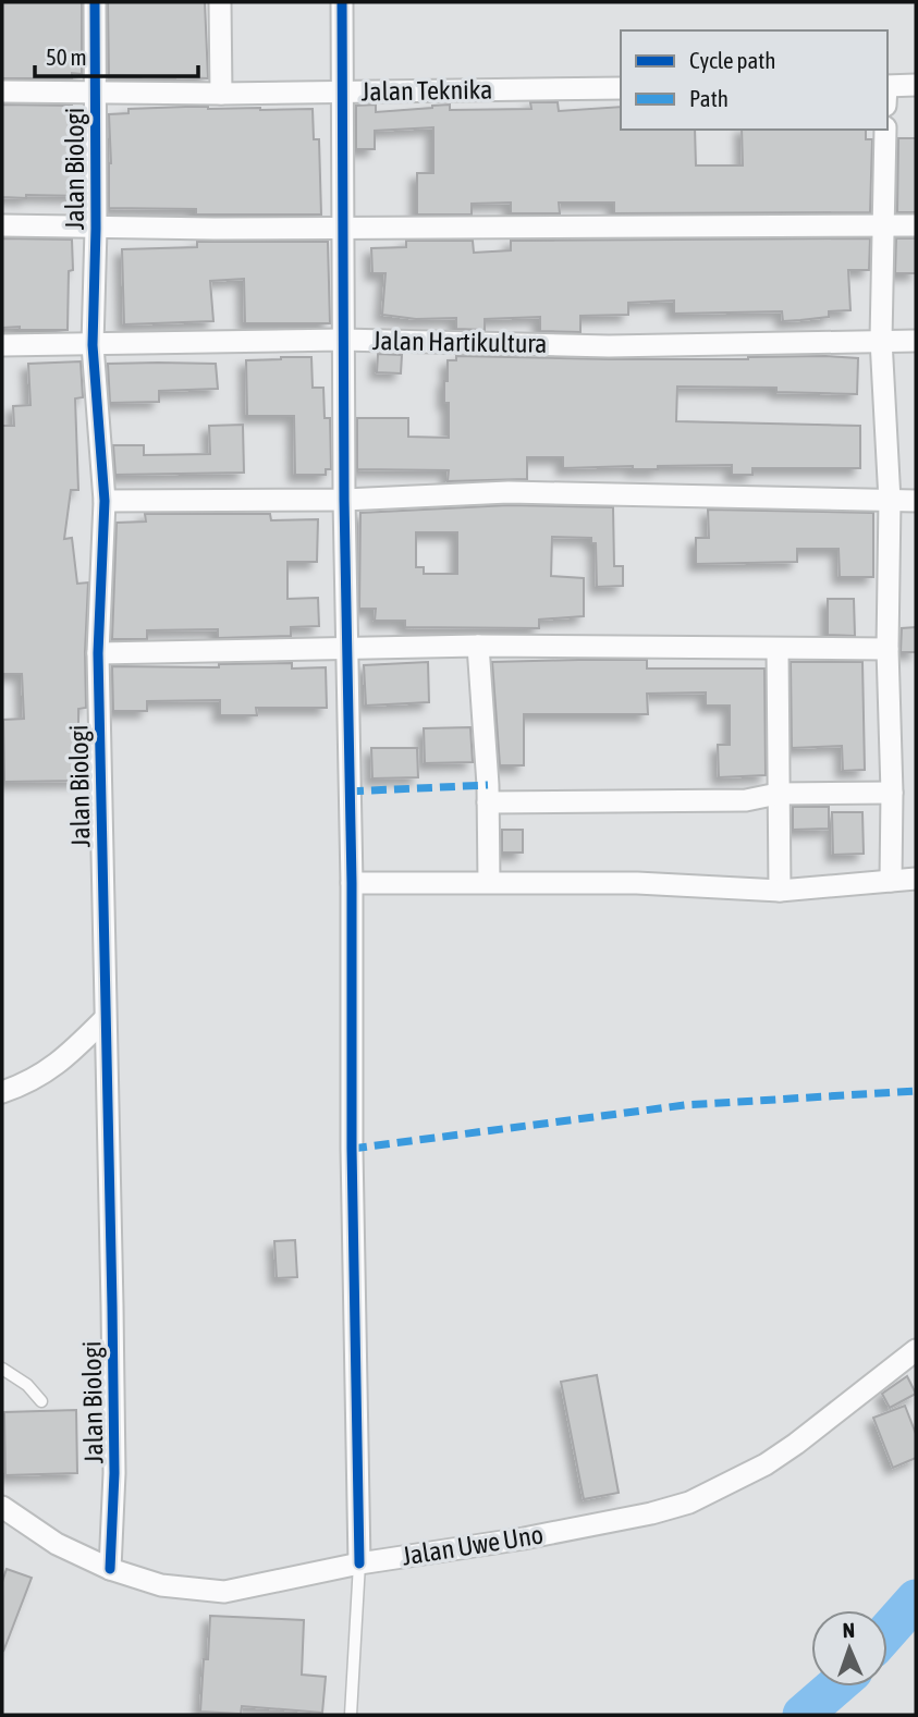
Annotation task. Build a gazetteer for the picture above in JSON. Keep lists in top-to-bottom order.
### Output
{
  "streets": {
    "street": [
      "Jalan Teknika",
      "Jalan Biologi",
      "Jalan Hartikultura",
      "Jalan Uwe Uno"
    ]
  },
  "crossings": [
    ["Jalan Teknika", "Jalan Biologi"],
    ["Jalan Biologi", "Jalan Hartikultura"],
    ["Jalan Biologi", "Jalan Uwe Uno"]
  ],
  "legend": ["Cycle path", "Path"],
  "scale_bar": "50 m",
  "north": "top"
}
